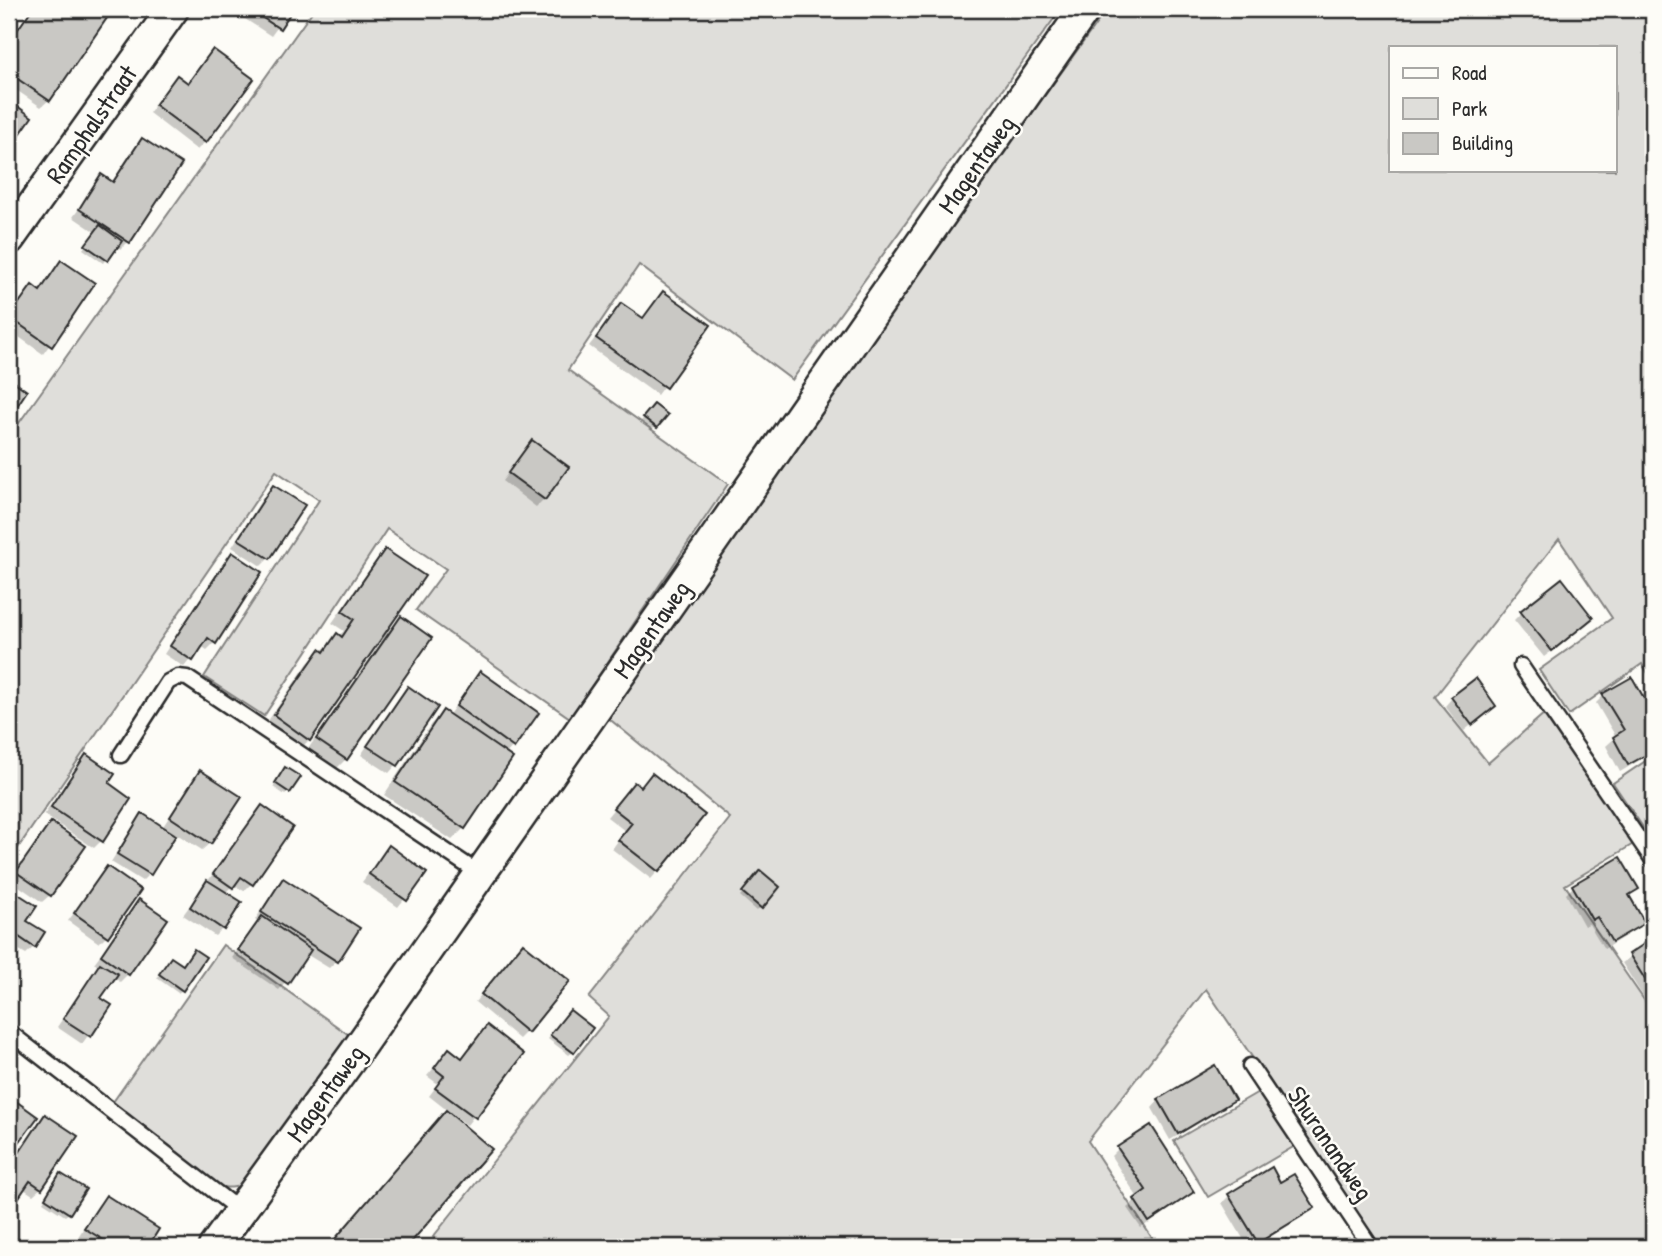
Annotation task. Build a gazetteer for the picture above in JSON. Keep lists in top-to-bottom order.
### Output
{
  "streets": {
    "street": ["Ramphalstraat", "Magentaweg"],
    "lane": ["Shuranandweg"]
  },
  "legend": ["Road", "Park", "Building"]
}
